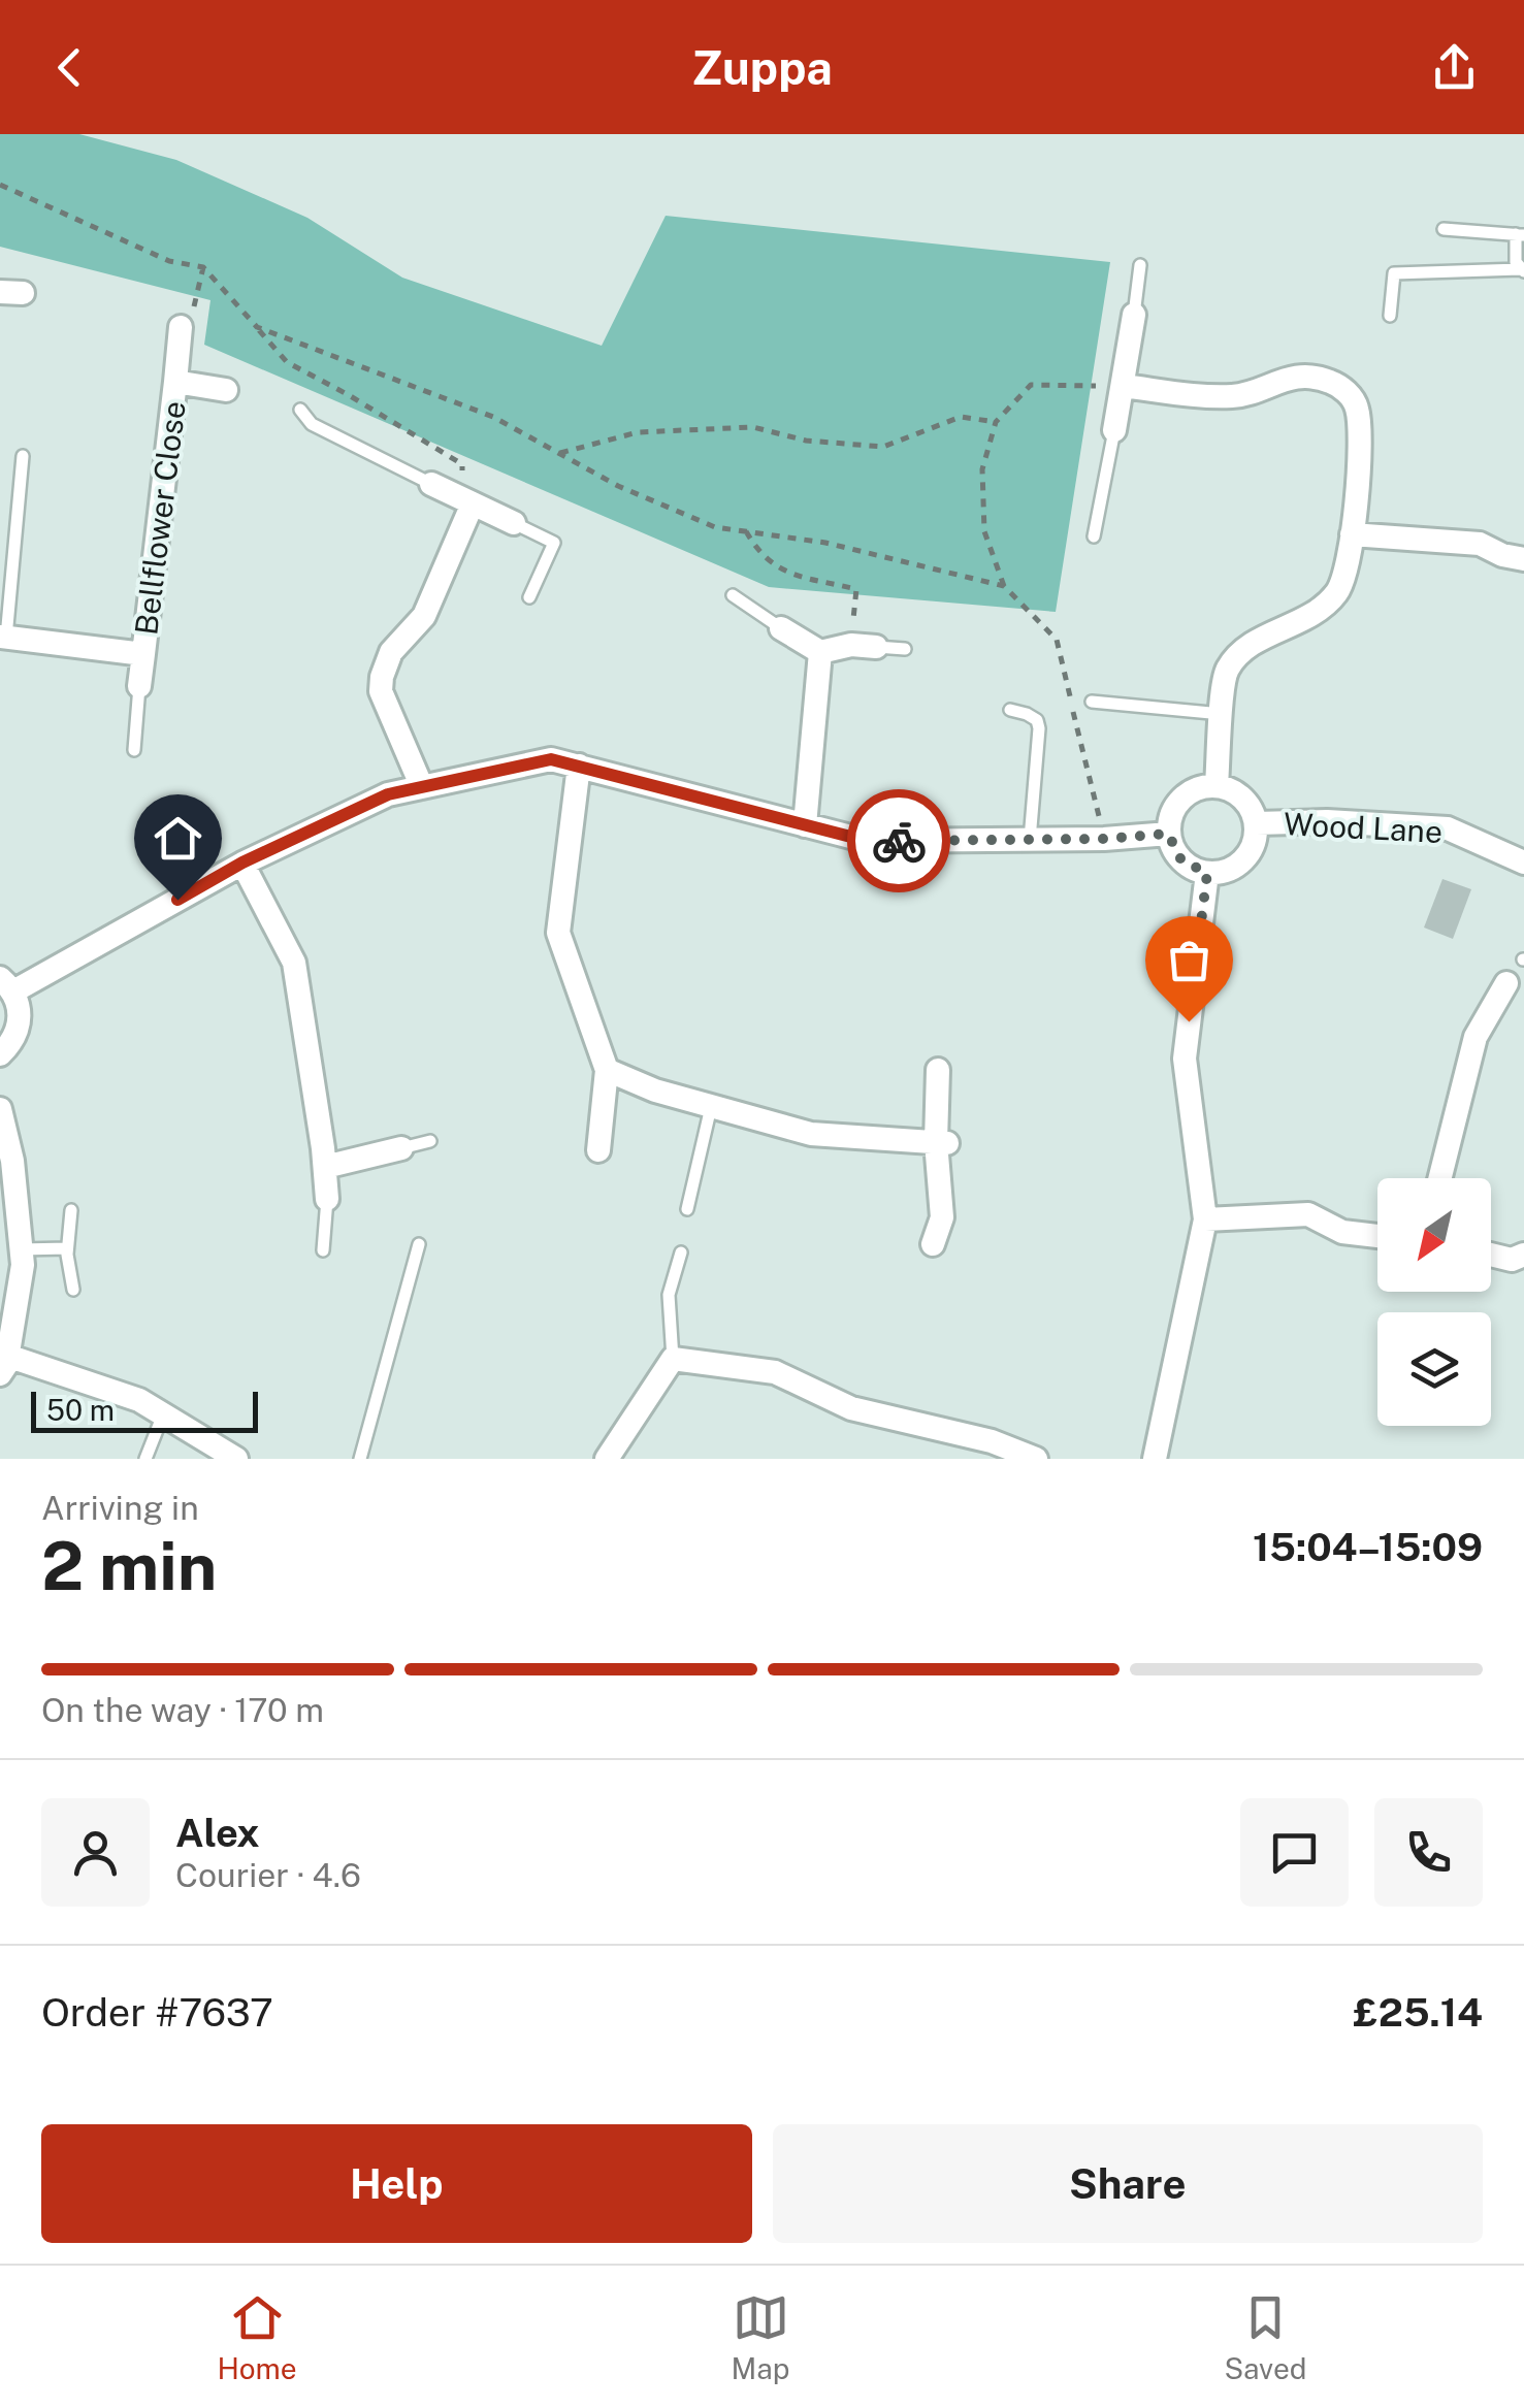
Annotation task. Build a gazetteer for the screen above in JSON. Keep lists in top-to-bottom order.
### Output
{
  "streets": {
    "street": ["Bellflower Close", "Wood Lane"]
  },
  "scale_bar": "50 m",
  "north": "bottom left",
  "page": {
    "header": "Zuppa",
    "scale": "50 m",
    "heading": ["2 min", "Arriving in", "15:04–15:09"],
    "panel": [
      "Alex",
      "Courier · 4.6",
      "Order #7637",
      "£25.14"
    ],
    "bar": "On the way · 170 m",
    "buttons": ["Help", "Share"],
    "tabs": ["Home", "Map", "Saved"]
  }
}
